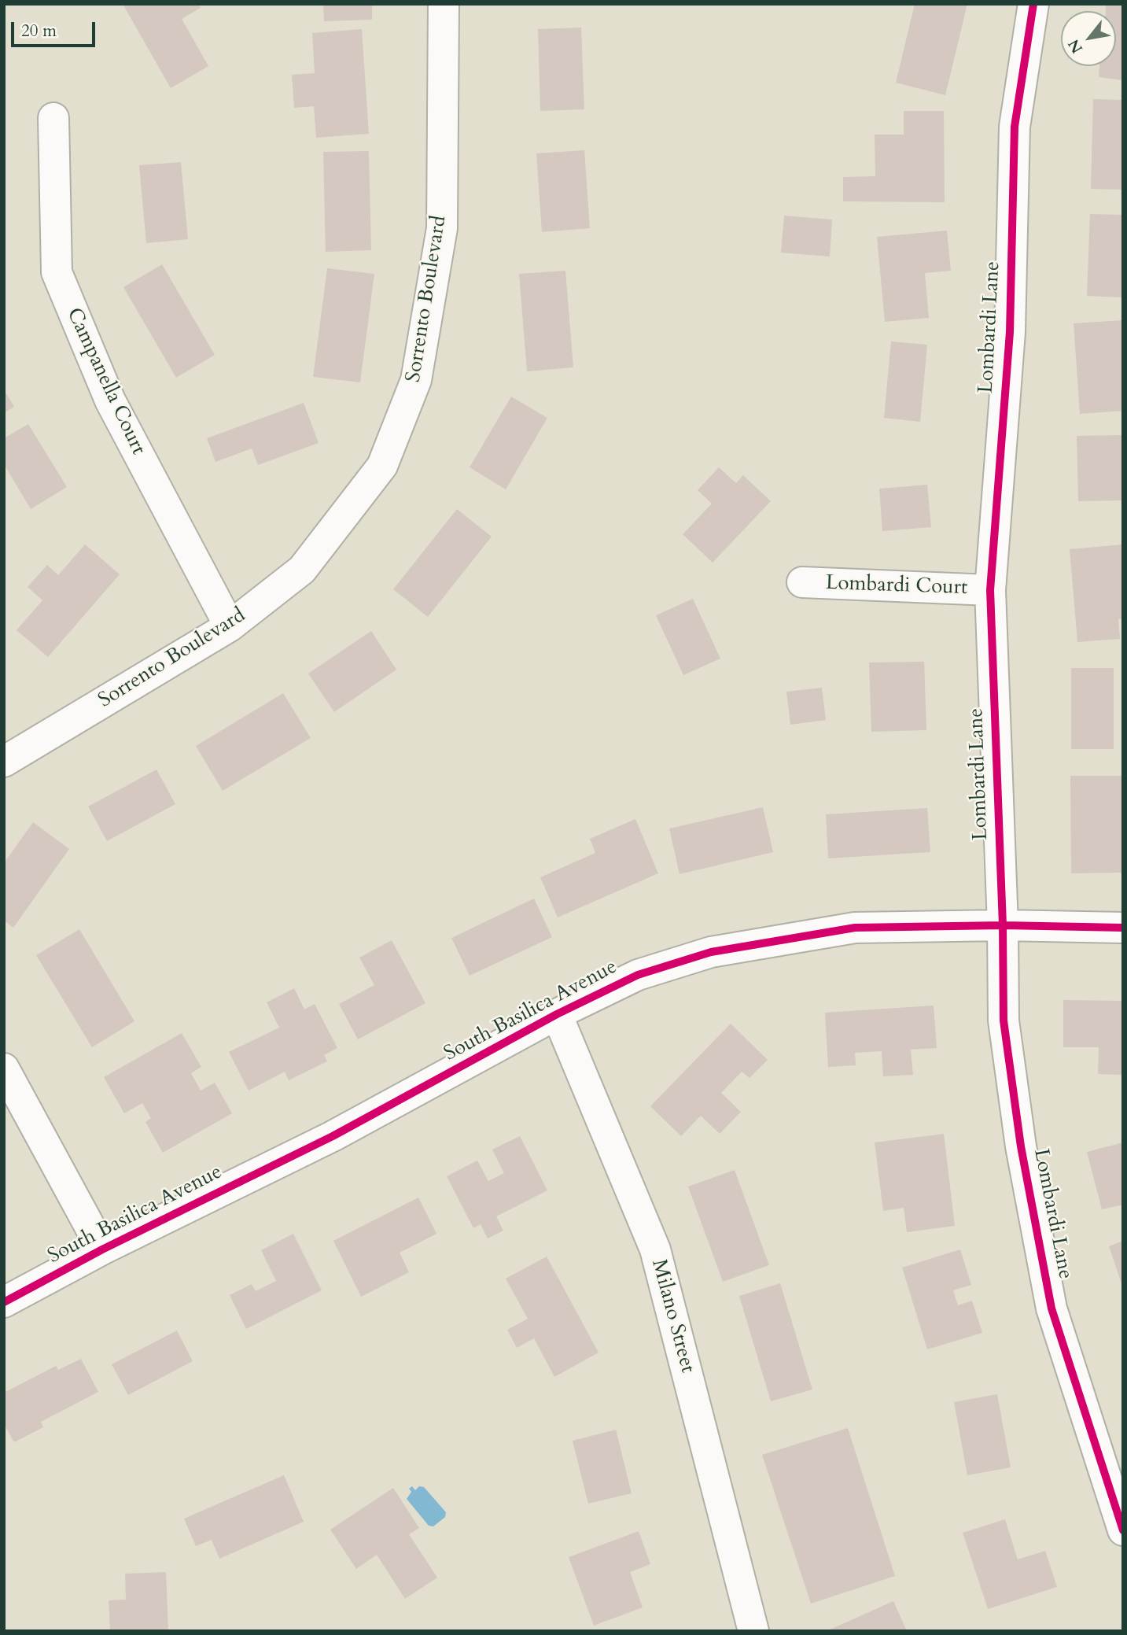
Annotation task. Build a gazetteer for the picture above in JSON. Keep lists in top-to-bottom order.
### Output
{
  "streets": {
    "street": [
      "Sorrento Boulevard",
      "Lombardi Lane",
      "Campanella Court",
      "Lombardi Court",
      "South Basilica Avenue",
      "Milano Street"
    ]
  },
  "crossings": [
    ["Sorrento Boulevard", "Campanella Court"],
    ["Lombardi Lane", "Lombardi Court"],
    ["Lombardi Lane", "South Basilica Avenue"],
    ["South Basilica Avenue", "Milano Street"]
  ],
  "scale_bar": "20 m",
  "north": "bottom left"
}
